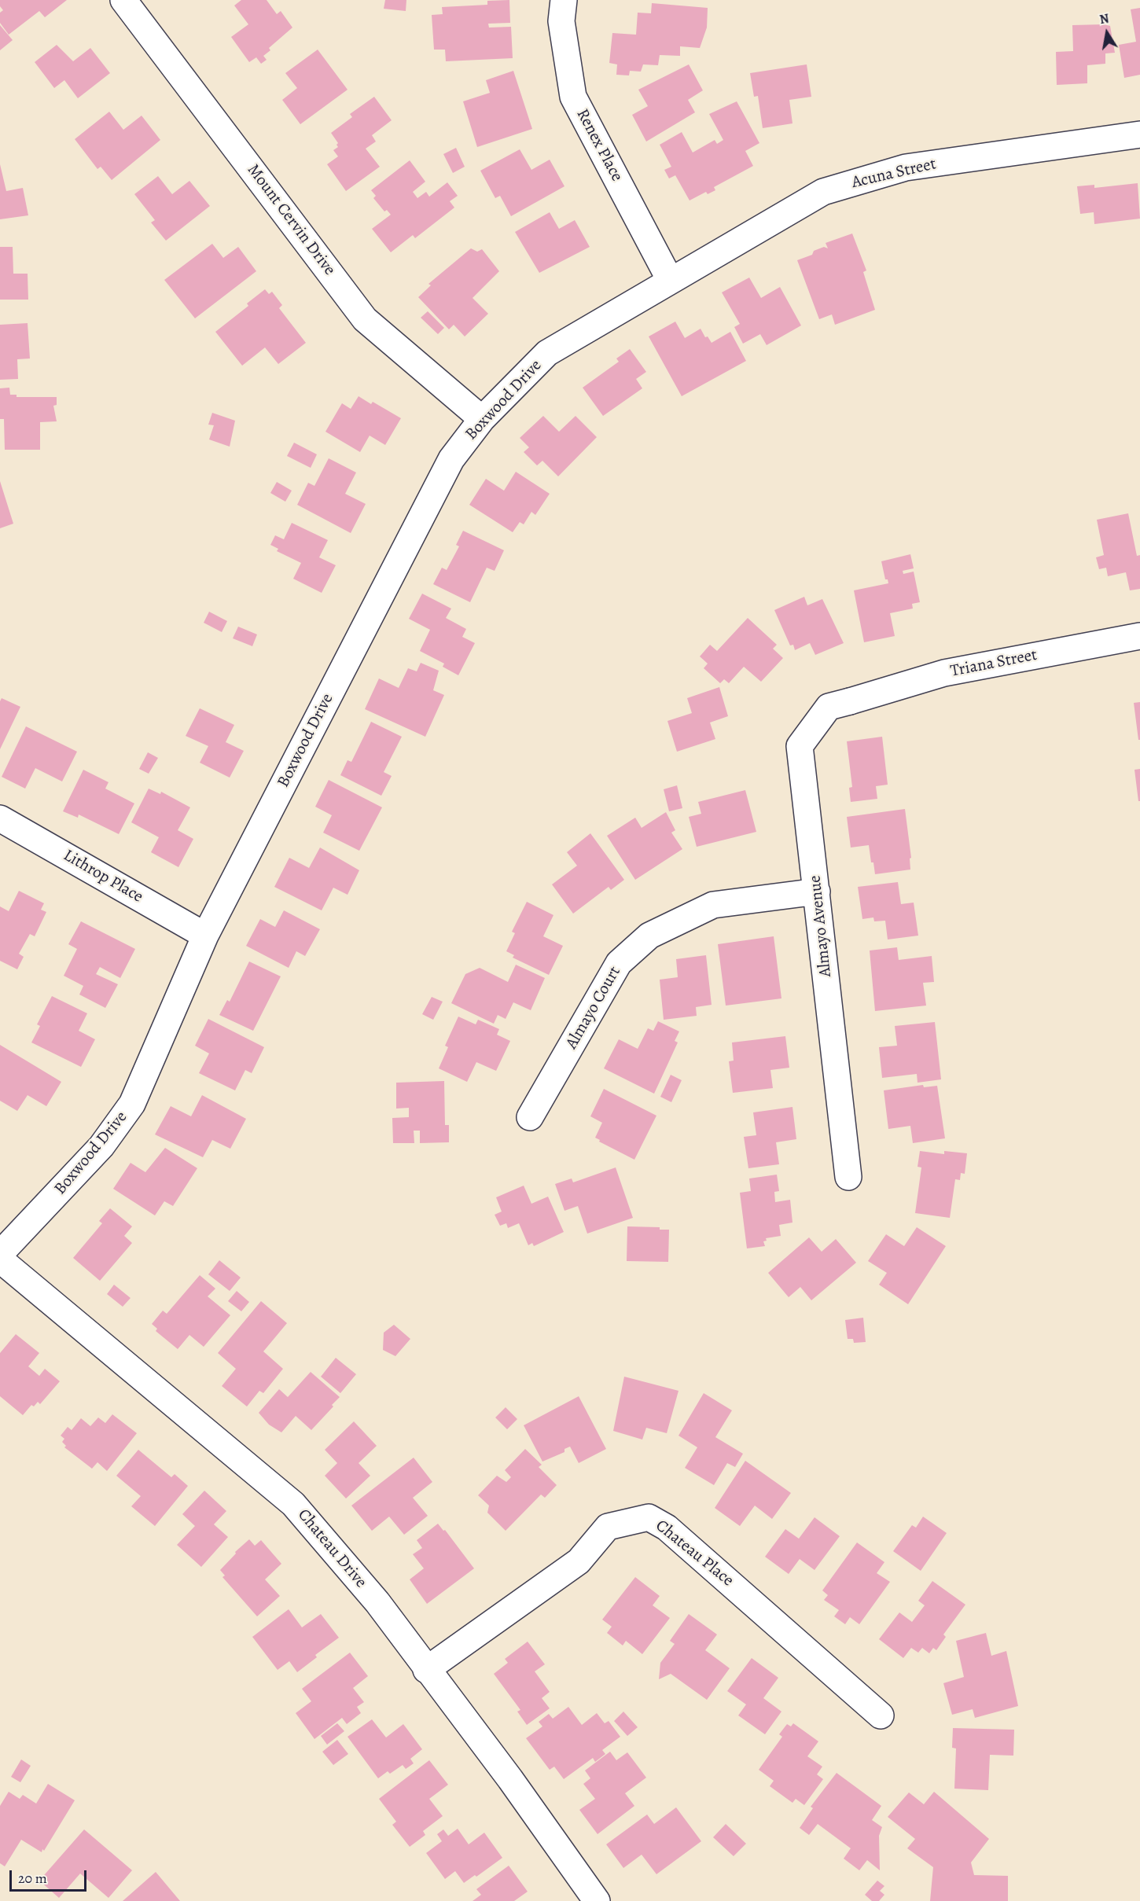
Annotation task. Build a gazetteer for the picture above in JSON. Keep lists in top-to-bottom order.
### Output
{
  "streets": {
    "street": [
      "Renex Place",
      "Acuna Street",
      "Mount Cervin Drive",
      "Boxwood Drive",
      "Triana Street",
      "Lithrop Place",
      "Almayo Avenue",
      "Almayo Court",
      "Chateau Drive",
      "Chateau Place"
    ]
  },
  "crossings": [
    ["Renex Place", "Acuna Street"],
    ["Renex Place", "Boxwood Drive"],
    ["Acuna Street", "Boxwood Drive"],
    ["Mount Cervin Drive", "Boxwood Drive"],
    ["Boxwood Drive", "Lithrop Place"],
    ["Triana Street", "Almayo Avenue"],
    ["Almayo Avenue", "Almayo Court"],
    ["Chateau Drive", "Chateau Place"]
  ],
  "scale_bar": "20 m",
  "north": "top"
}
